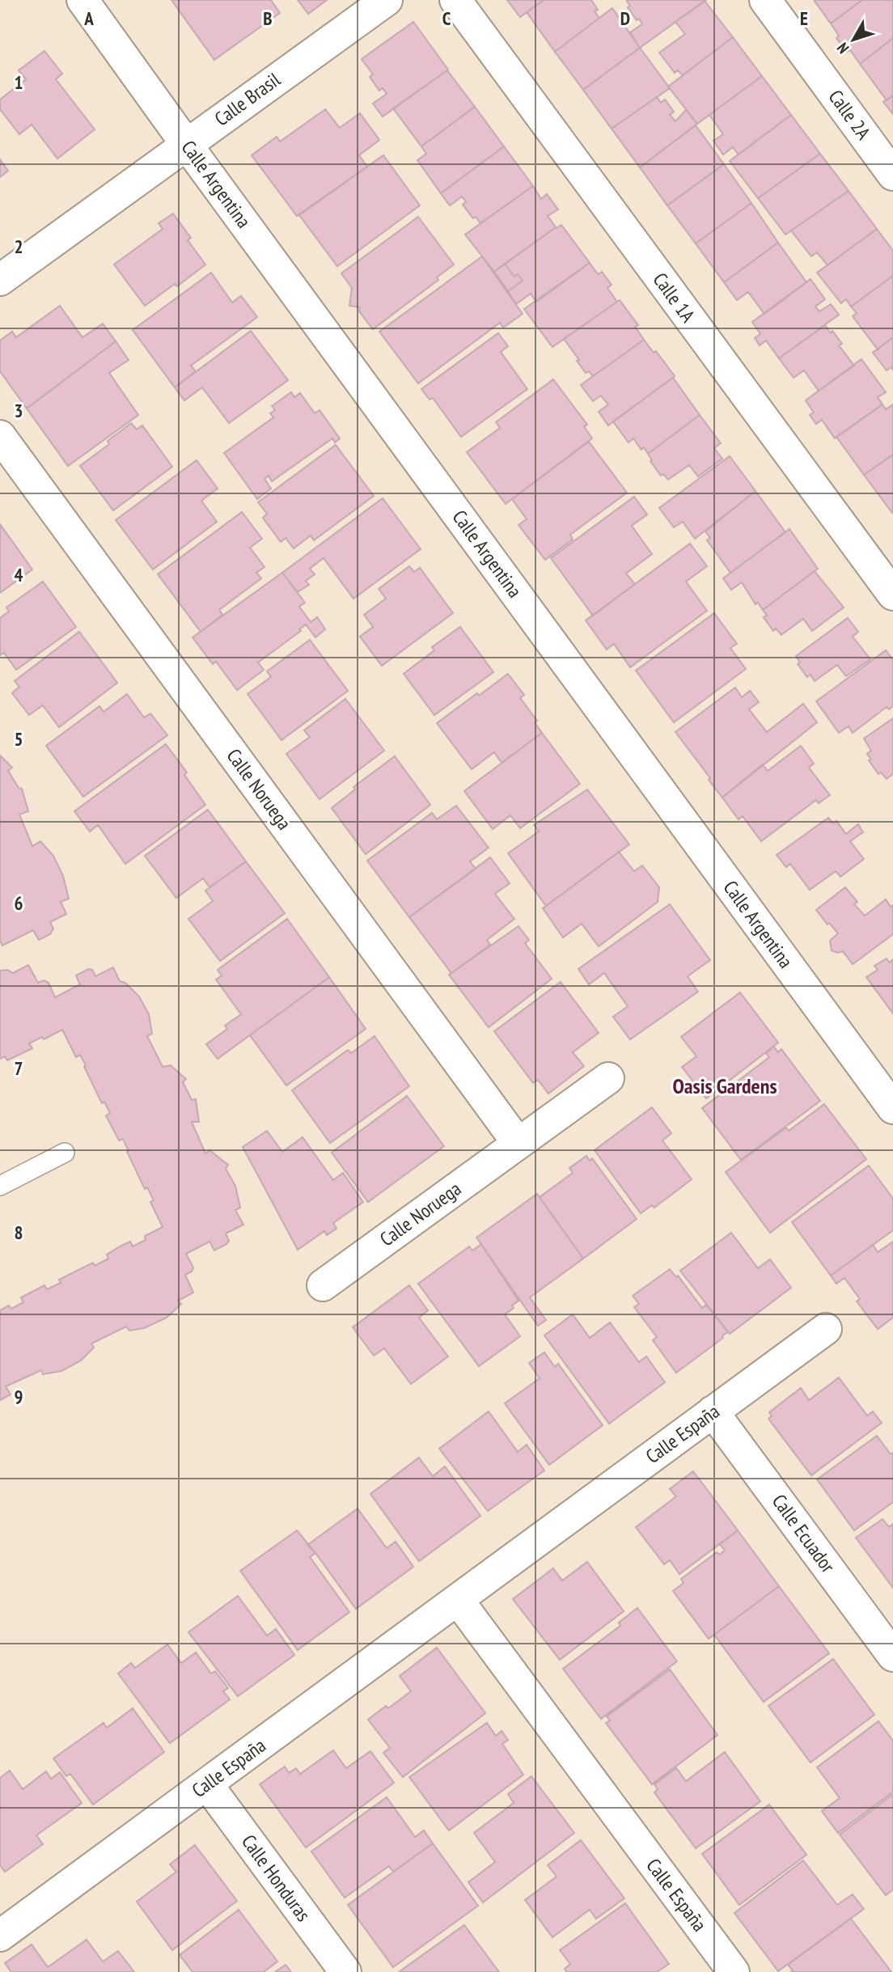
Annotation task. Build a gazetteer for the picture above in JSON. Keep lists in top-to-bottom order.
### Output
{
  "streets": {
    "street": [
      "Calle Brasil",
      "Calle 2A",
      "Calle Argentina",
      "Calle 1A",
      "Calle Noruega",
      "Calle España",
      "Calle Ecuador",
      "Calle Honduras"
    ]
  },
  "crossings": [
    ["Calle Brasil", "Calle Argentina"],
    ["Calle España", "Calle Ecuador"],
    ["Calle España", "Calle Honduras"]
  ],
  "districts": ["Oasis Gardens"],
  "north": "bottom left",
  "grid": {
    "columns": [
      "A",
      "B",
      "C",
      "D",
      "E"
    ],
    "rows": [
      "1",
      "2",
      "3",
      "4",
      "5",
      "6",
      "7",
      "8",
      "9"
    ]
  }
}
